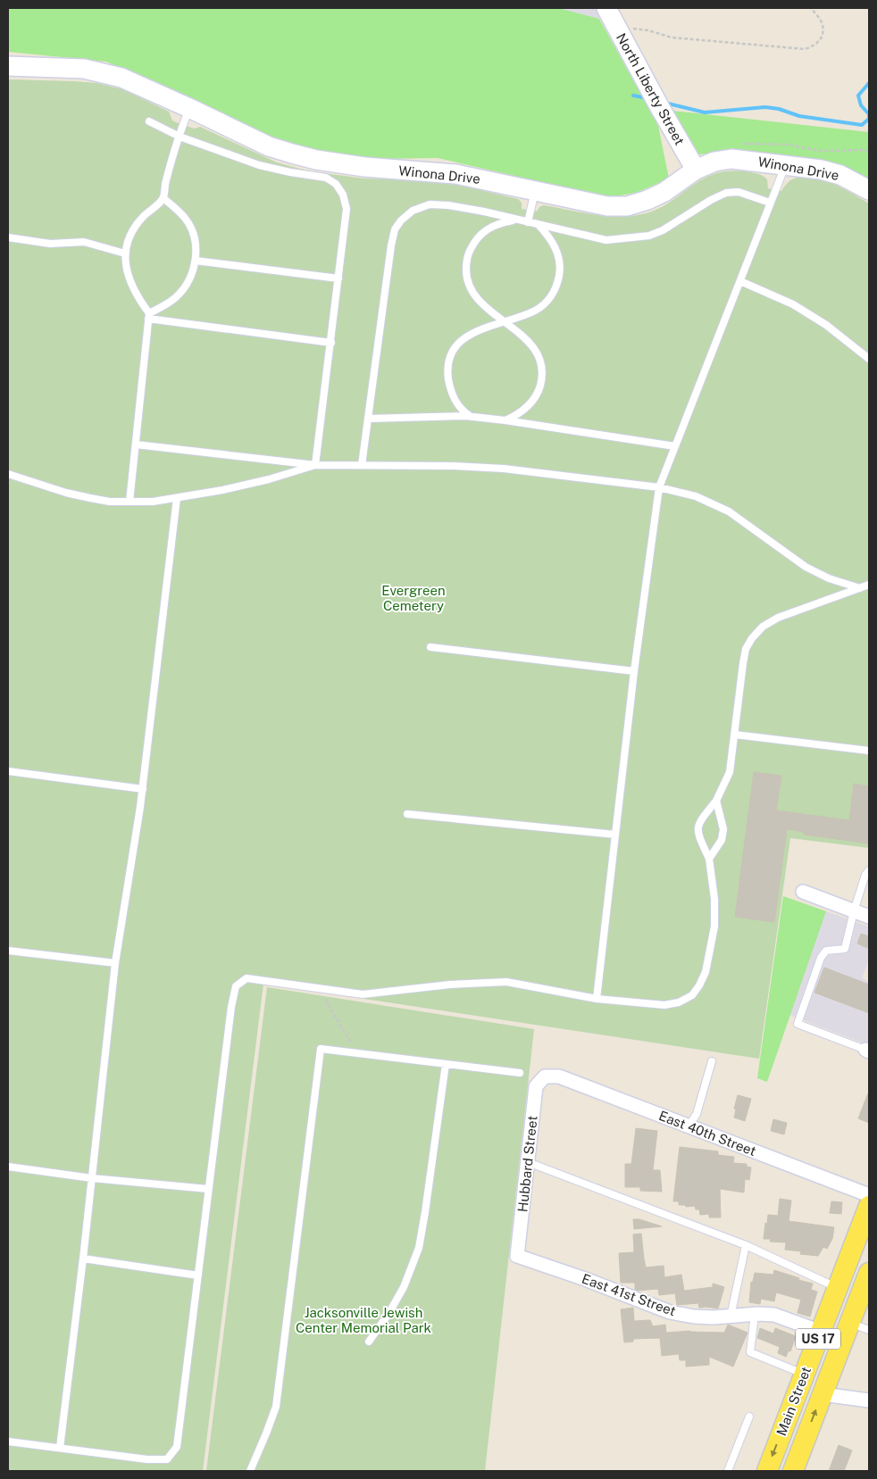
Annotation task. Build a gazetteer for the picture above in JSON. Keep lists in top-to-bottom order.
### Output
{
  "streets": {
    "main road": ["US 17", "Main Street"],
    "street": [
      "North Liberty Street",
      "Winona Drive",
      "East 40th Street",
      "Hubbard Street",
      "East 41st Street"
    ]
  },
  "crossings": [
    ["North Liberty Street", "Winona Drive"],
    ["East 40th Street", "Hubbard Street"],
    ["Hubbard Street", "East 41st Street"],
    ["East 41st Street", "Main Street"]
  ],
  "parks": ["Evergreen Cemetery", "Jacksonville Jewish Center Memorial Park"]
}
